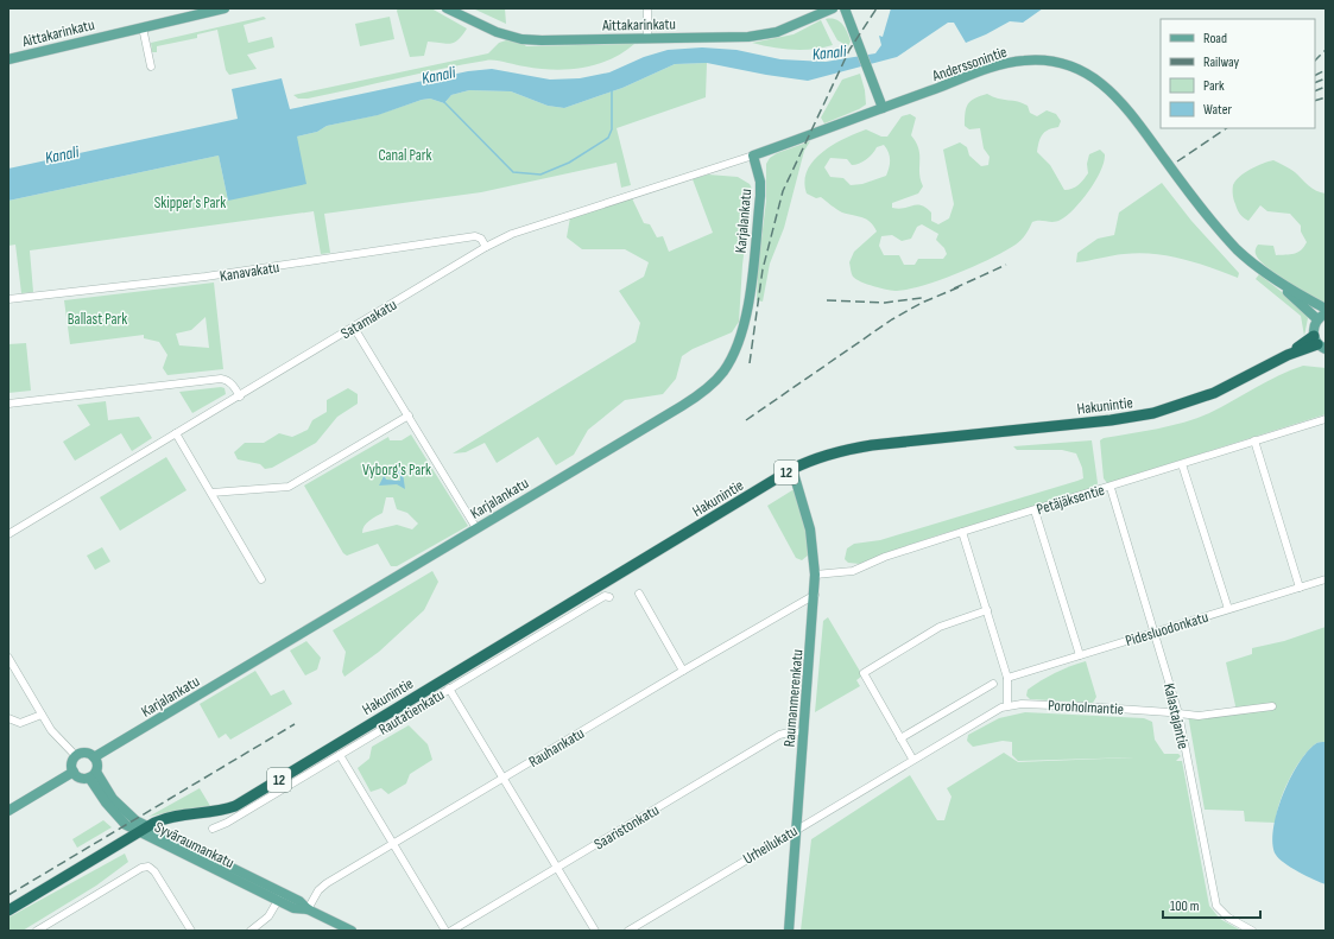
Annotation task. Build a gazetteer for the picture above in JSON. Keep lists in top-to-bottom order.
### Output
{
  "streets": {
    "highway": ["Hakunintie", "12"],
    "main road": [
      "Aittakarinkatu",
      "Anderssonintie",
      "Karjalankatu",
      "Raumanmerenkatu",
      "Syväraumankatu"
    ],
    "street": [
      "Kanavakatu",
      "Satamakatu",
      "Petäjäksentie",
      "Pidesluodonkatu",
      "Poroholmantie",
      "Rautatienkatu",
      "Kalastajantie",
      "Rauhankatu",
      "Saaristonkatu",
      "Urheilukatu"
    ]
  },
  "crossings": [
    ["Anderssonintie", "Karjalankatu"],
    ["Anderssonintie", "Satamakatu"],
    ["Karjalankatu", "Satamakatu"],
    ["Karjalankatu", "Syväraumankatu"],
    ["Kanavakatu", "Satamakatu"],
    ["Hakunintie", "Raumanmerenkatu"],
    ["Hakunintie", "Syväraumankatu"],
    ["Petäjäksentie", "Raumanmerenkatu"],
    ["Petäjäksentie", "Kalastajantie"],
    ["Pidesluodonkatu", "Kalastajantie"],
    ["Raumanmerenkatu", "Rauhankatu"],
    ["Raumanmerenkatu", "Saaristonkatu"],
    ["Raumanmerenkatu", "Urheilukatu"],
    ["Poroholmantie", "Kalastajantie"],
    ["Rauhankatu", "Syväraumankatu"]
  ],
  "water": ["Kanali"],
  "parks": [
    "Canal Park",
    "Skipper's Park",
    "Ballast Park",
    "Vyborg's Park"
  ],
  "legend": [
    "Road",
    "Railway",
    "Park",
    "Water"
  ],
  "scale_bar": "100 m"
}
